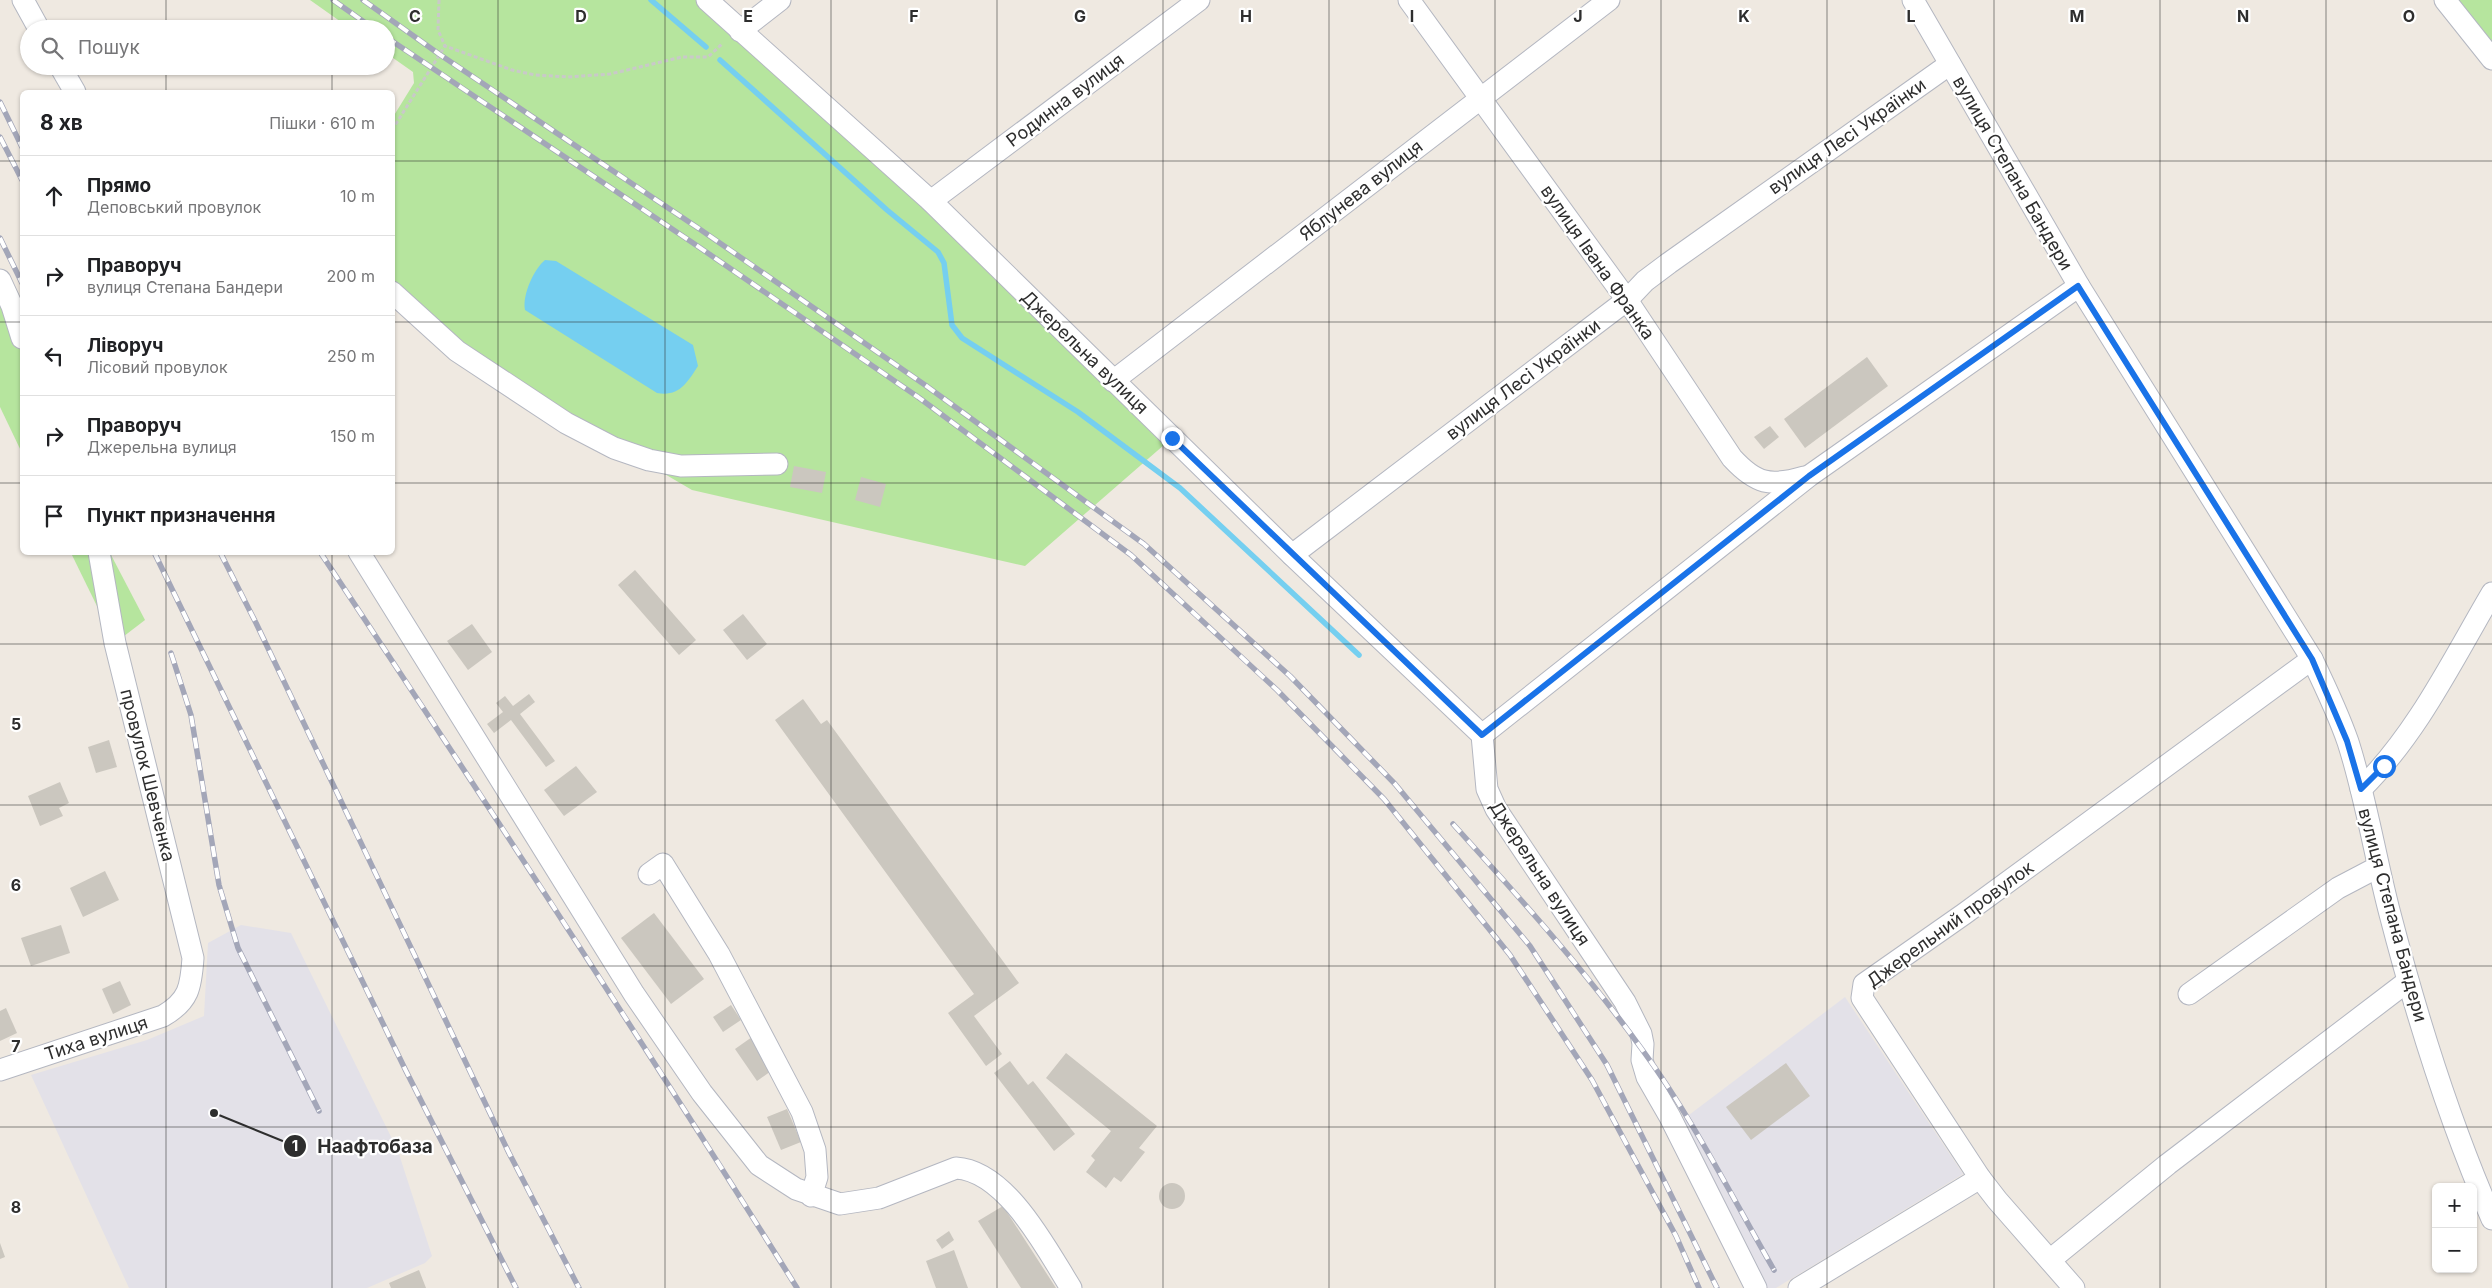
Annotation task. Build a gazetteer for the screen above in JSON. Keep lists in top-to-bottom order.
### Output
{
  "streets": {
    "street": [
      "Родинна вулиця",
      "вулиця Лесі Українки",
      "вулиця Степана Бандери",
      "Яблунева вулиця",
      "вулиця Івана Франка",
      "Джерельна вулиця",
      "провулок Шевченка",
      "Джерельний провулок",
      "Тиха вулиця"
    ]
  },
  "crossings": [
    ["Родинна вулиця", "Джерельна вулиця"],
    ["вулиця Лесі Українки", "вулиця Степана Бандери"],
    ["вулиця Лесі Українки", "вулиця Івана Франка"],
    ["вулиця Лесі Українки", "Джерельна вулиця"],
    ["вулиця Степана Бандери", "Джерельний провулок"],
    ["Яблунева вулиця", "вулиця Івана Франка"],
    ["Яблунева вулиця", "Джерельна вулиця"],
    ["провулок Шевченка", "Тиха вулиця"]
  ],
  "places": ["Наафтобаза"],
  "page": {
    "search": "Пошук",
    "heading": ["8 хв", "Пішки · 610 m"],
    "list": [
      ["Прямо", "Деповський провулок", "10 m"],
      ["Праворуч", "вулиця Степана Бандери", "200 m"],
      ["Ліворуч", "Лісовий провулок", "250 m"],
      ["Праворуч", "Джерельна вулиця", "150 m"],
      "Пункт призначення"
    ],
    "map_buttons": ["+", "−"]
  },
  "grid": {
    "columns": [
      "C",
      "D",
      "E",
      "F",
      "G",
      "H",
      "I",
      "J",
      "K",
      "L",
      "M",
      "N",
      "O"
    ],
    "rows": [
      "5",
      "6",
      "7",
      "8"
    ]
  }
}
